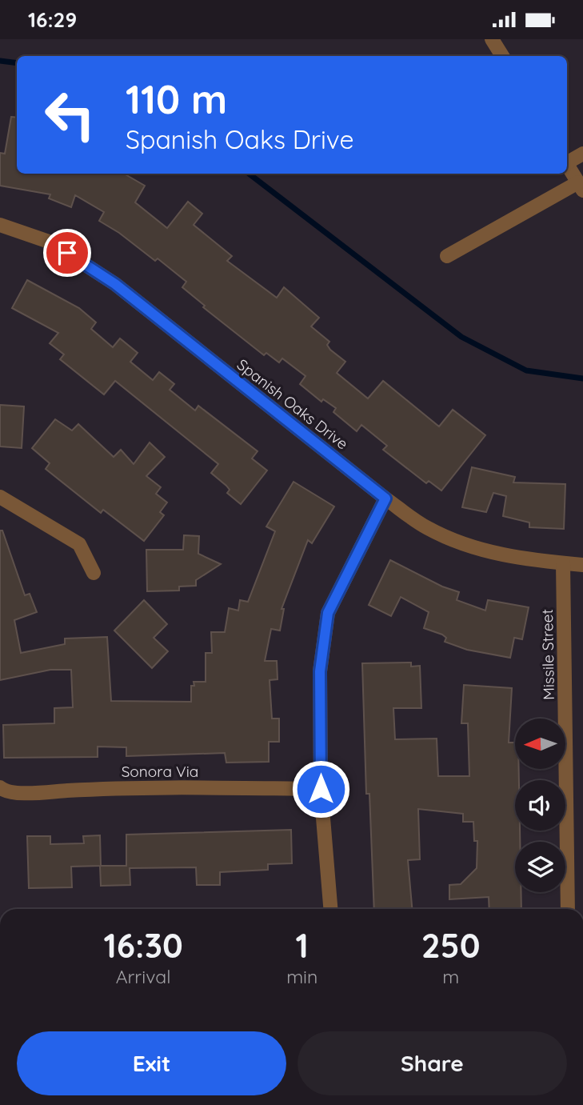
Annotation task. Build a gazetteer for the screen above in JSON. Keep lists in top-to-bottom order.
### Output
{
  "streets": {
    "street": ["Spanish Oaks Drive", "Missile Street", "Sonora Via"]
  },
  "crossings": [
    ["Spanish Oaks Drive", "Missile Street"]
  ],
  "north": "left",
  "page": {
    "status": "16:29",
    "turn": ["110 m", "Spanish Oaks Drive"],
    "eta": [
      "16:30",
      "Arrival",
      "1",
      "min",
      "250",
      "m"
    ],
    "buttons": ["Exit", "Share"]
  }
}
